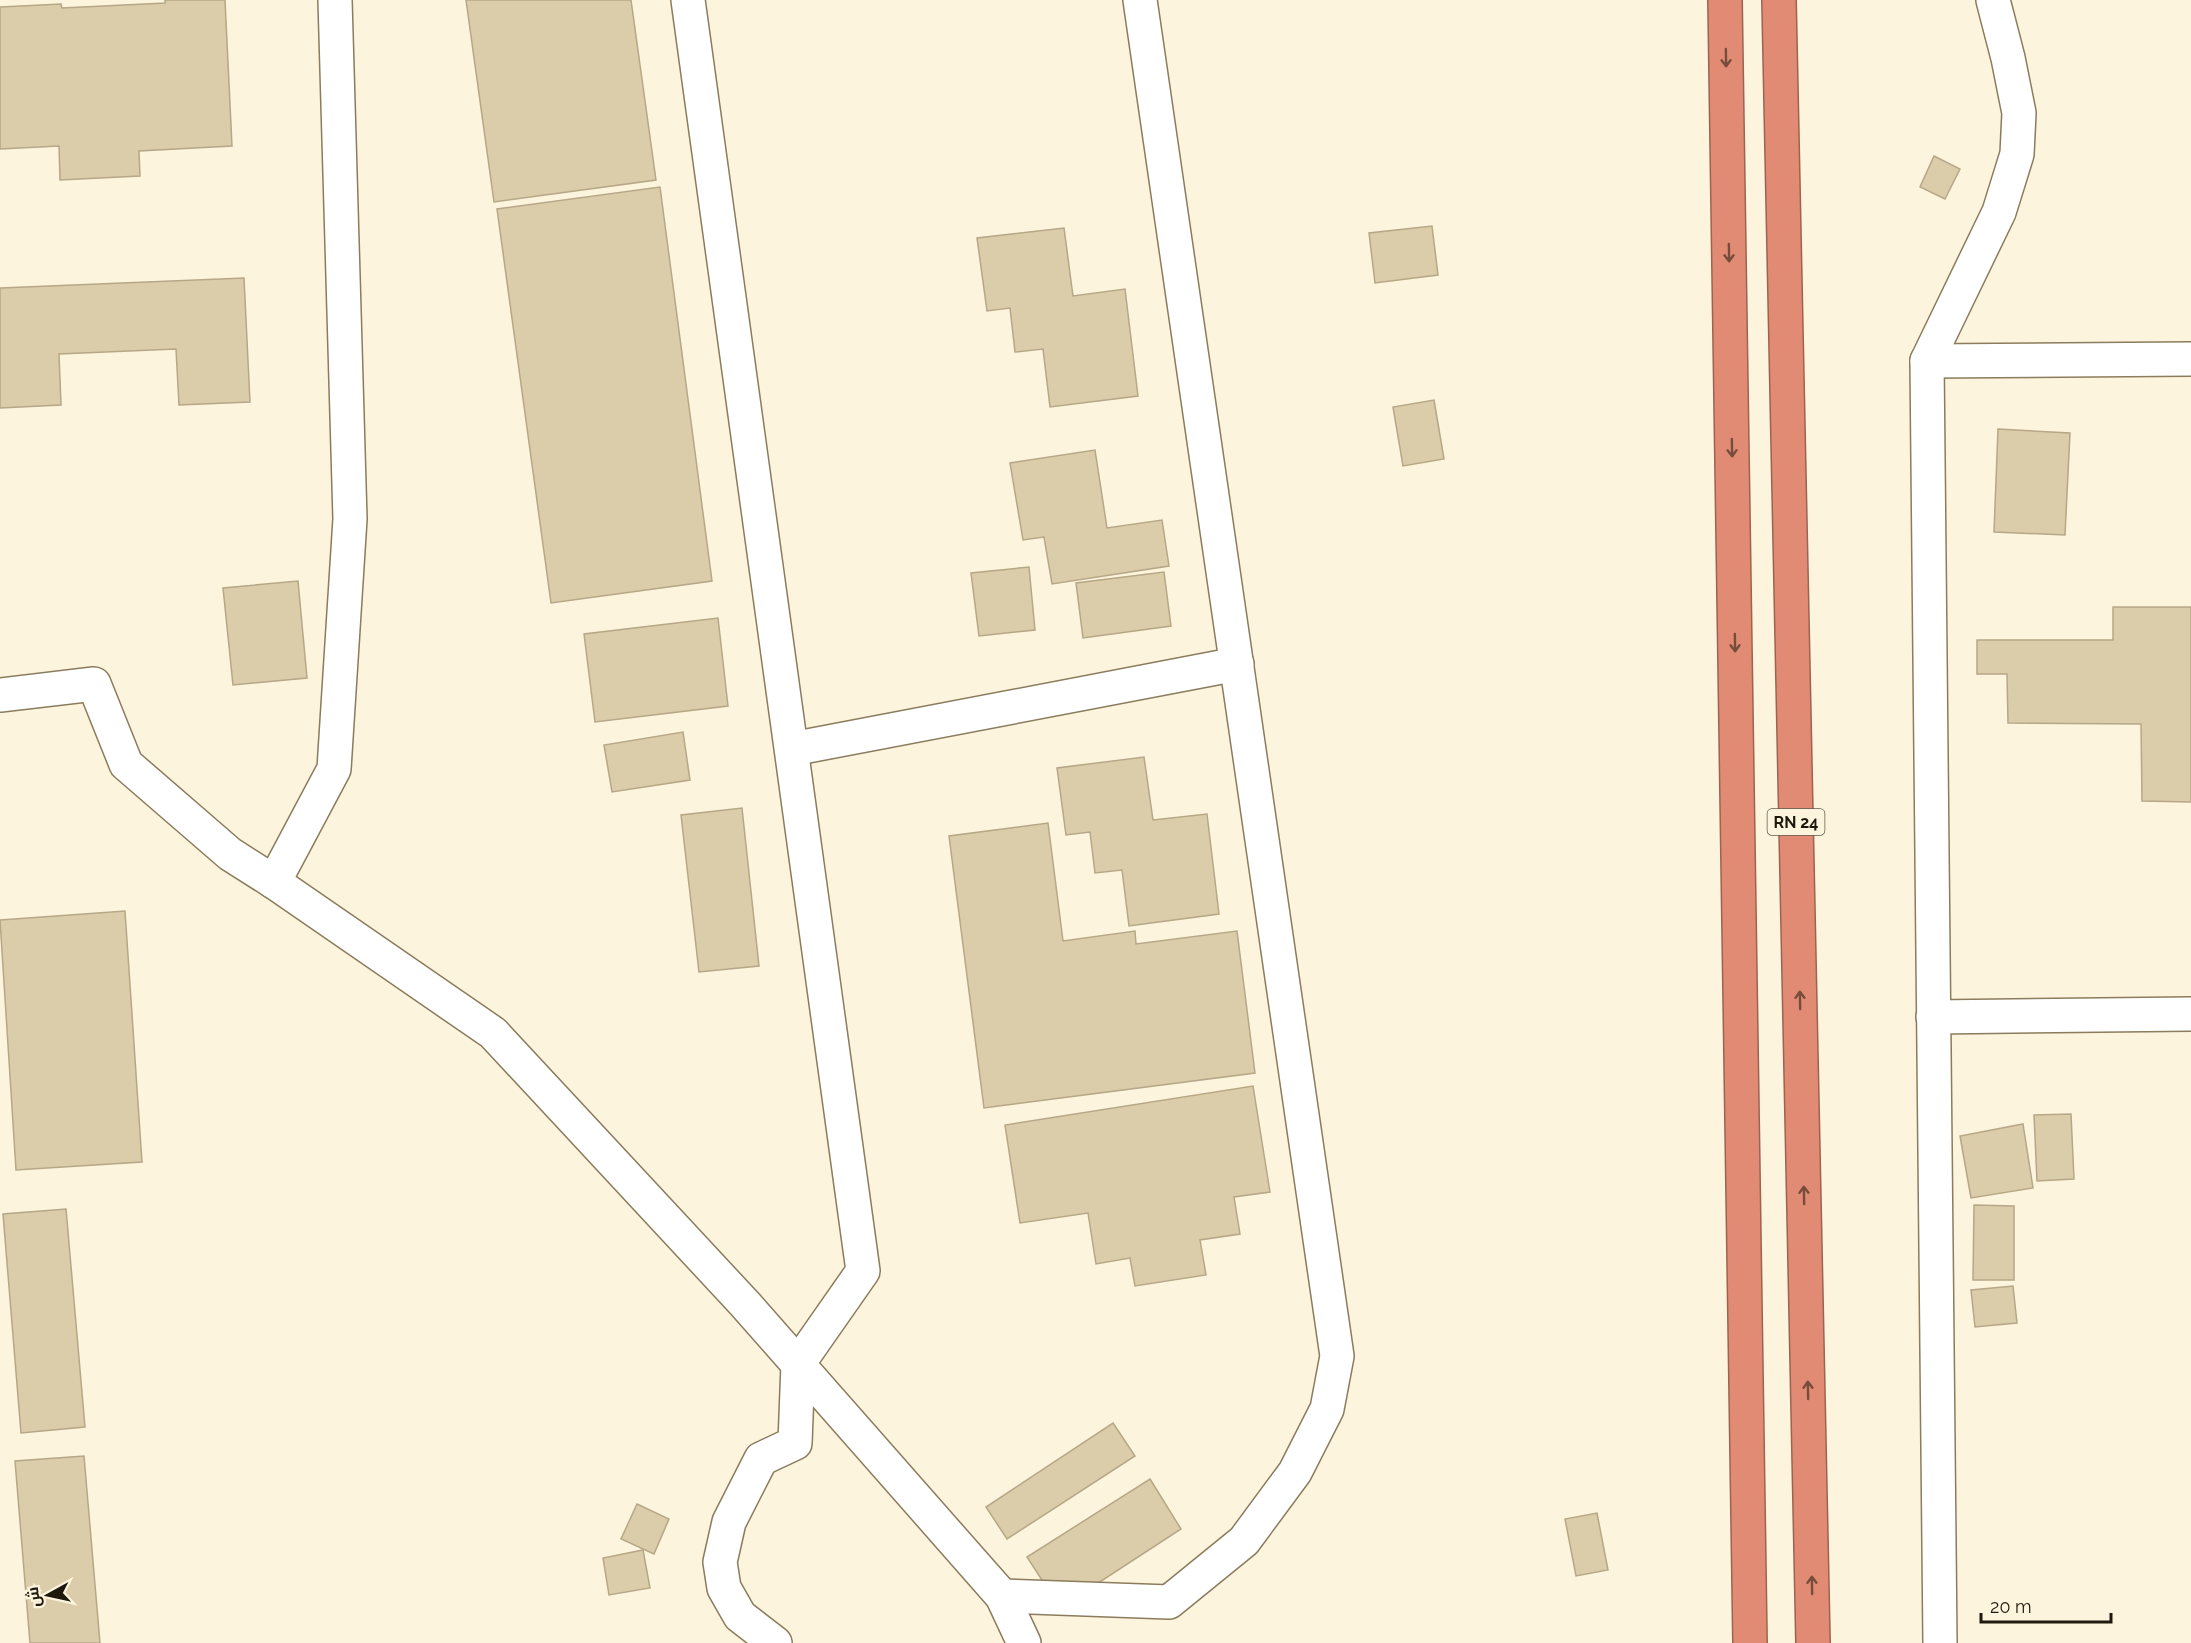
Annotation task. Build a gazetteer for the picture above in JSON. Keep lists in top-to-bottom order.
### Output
{
  "streets": {
    "highway": ["RN 24"]
  },
  "scale_bar": "20 m",
  "north": "left"
}
